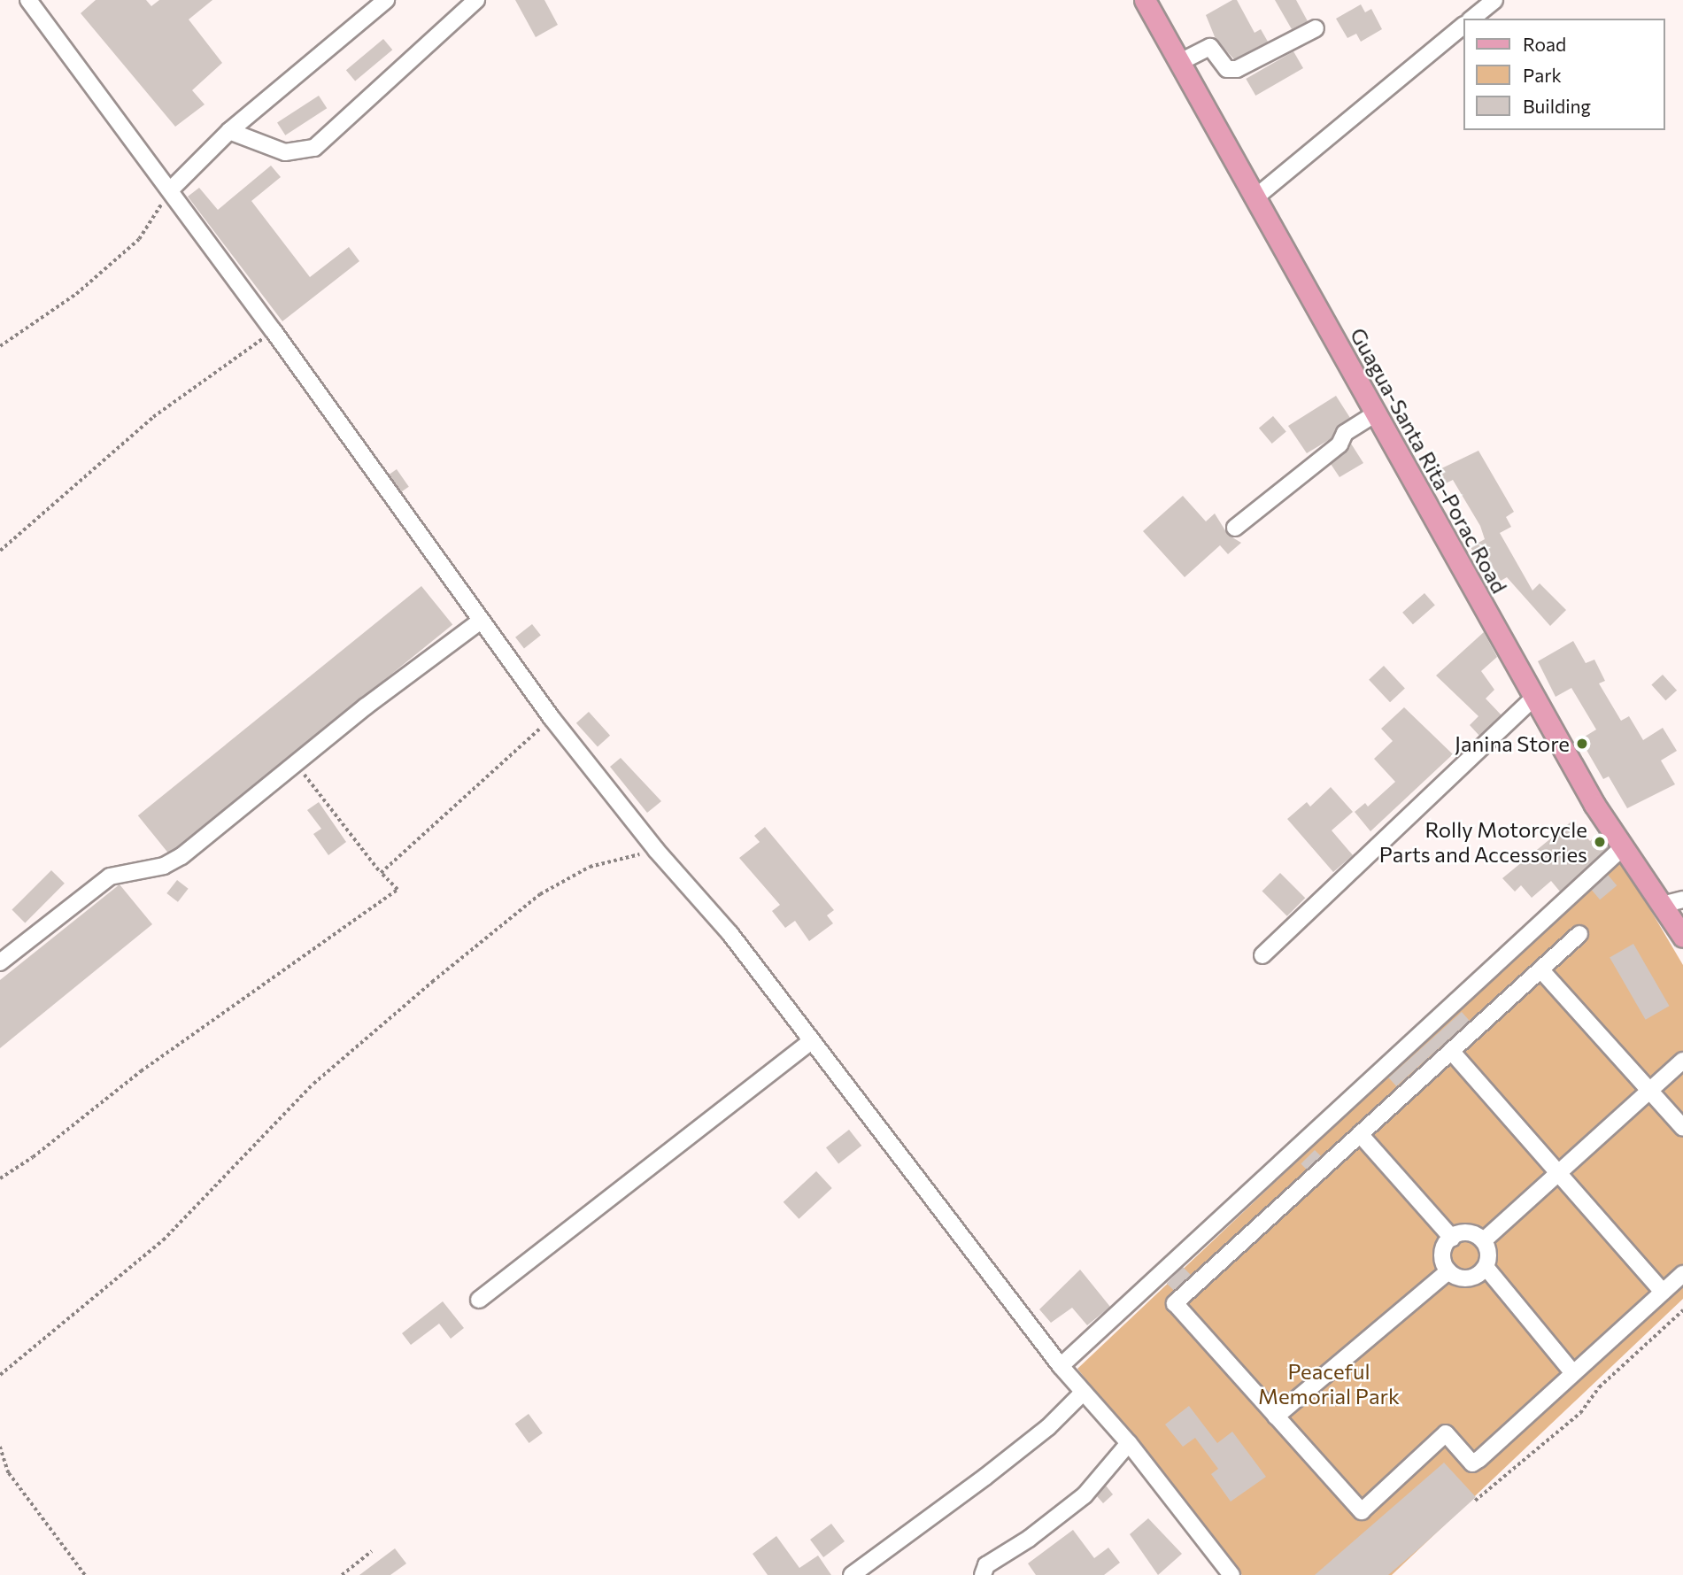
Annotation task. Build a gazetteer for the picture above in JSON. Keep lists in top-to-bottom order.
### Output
{
  "streets": {
    "main road": ["Guagua-Santa Rita-Porac Road"]
  },
  "parks": ["Peaceful Memorial Park"],
  "places": ["Janina Store", "Rolly Motorcycle Parts and Accessories"],
  "legend": ["Road", "Park", "Building"]
}
